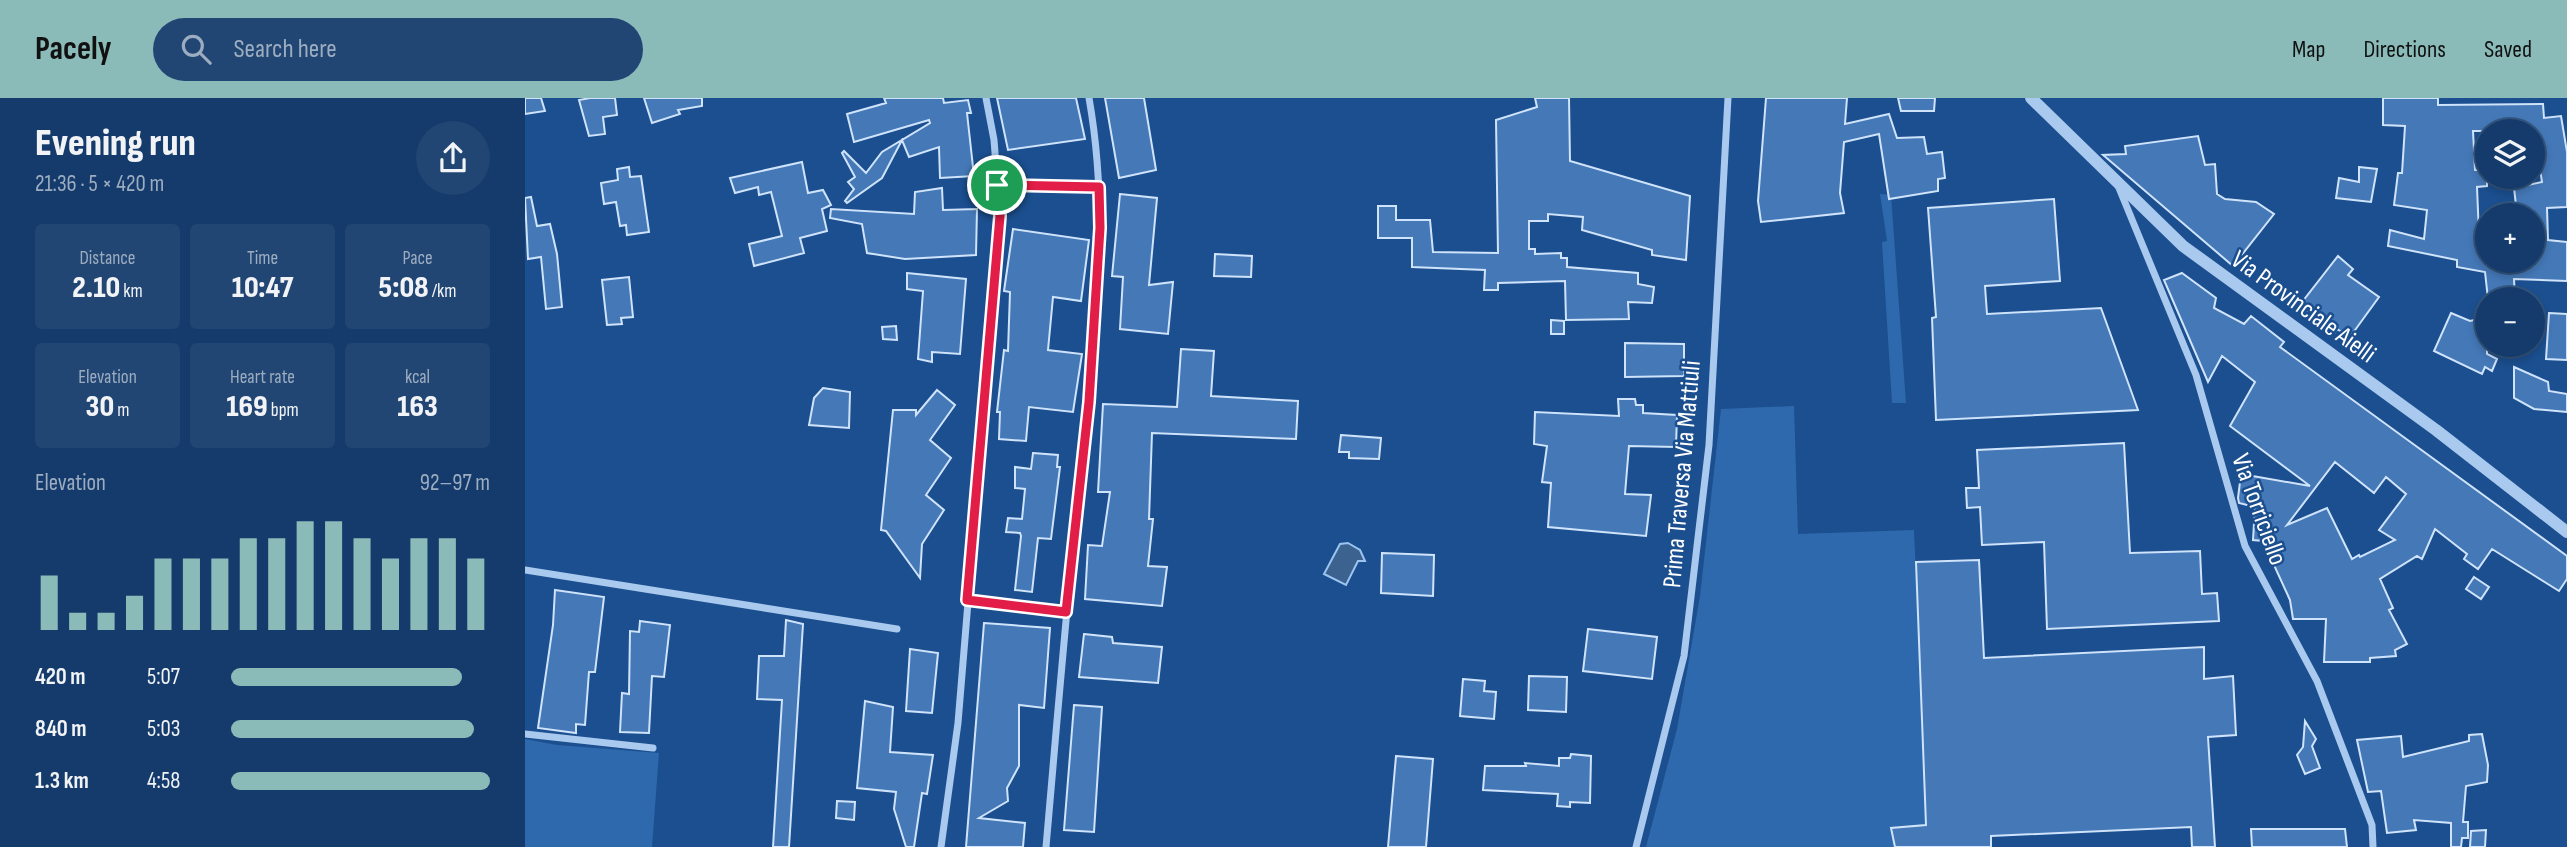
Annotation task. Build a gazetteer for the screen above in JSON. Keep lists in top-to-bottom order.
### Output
{
  "streets": {
    "street": ["Via Provinciale Aielli", "Prima Traversa Via Mattiuli", "Via Torriciello"]
  },
  "crossings": [
    ["Via Provinciale Aielli", "Via Torriciello"]
  ],
  "page": {
    "header": "Pacely",
    "search": "Search here",
    "nav": ["Map", "Directions", "Saved"],
    "heading": ["Evening run", "21:36 · 5 × 420 m"],
    "map_buttons": ["+", "−"],
    "stats": [
      ["Distance", "2.10 km"],
      ["Time", "10:47"],
      ["Pace", "5:08 /km"],
      ["Elevation", "30 m"],
      ["Heart rate", "169 bpm"],
      ["kcal", "163"]
    ],
    "chart": ["Elevation", "92–97 m"],
    "list": [
      {
        "name": "420 m",
        "note": "5:07"
      },
      {
        "name": "840 m",
        "note": "5:03"
      },
      {
        "name": "1.3 km",
        "note": "4:58"
      }
    ]
  }
}
